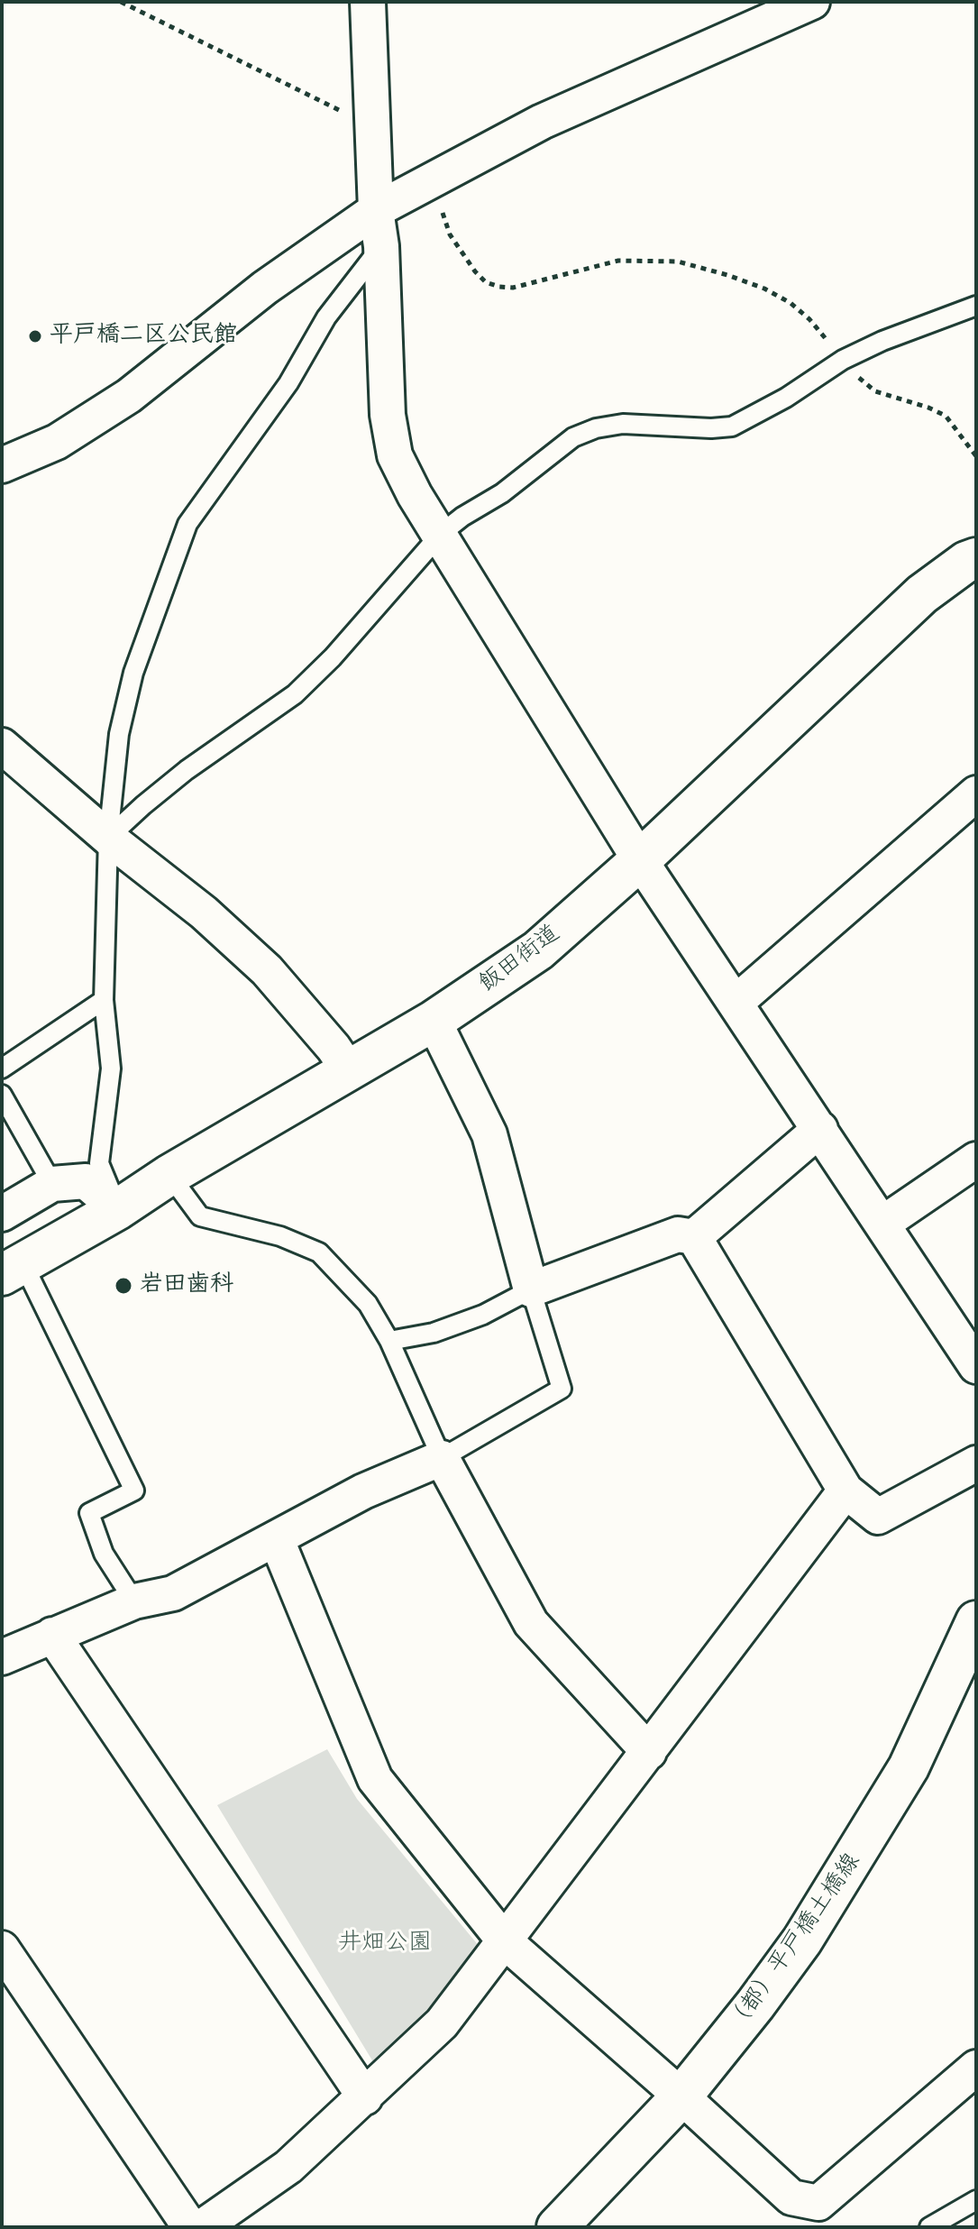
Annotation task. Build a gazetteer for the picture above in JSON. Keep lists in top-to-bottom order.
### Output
{
  "streets": {
    "main road": ["飯田街道", "（都）平戸橋土橋線"]
  },
  "parks": ["井畑公園"],
  "places": ["平戸橋二区公民館", "岩田歯科"]
}
